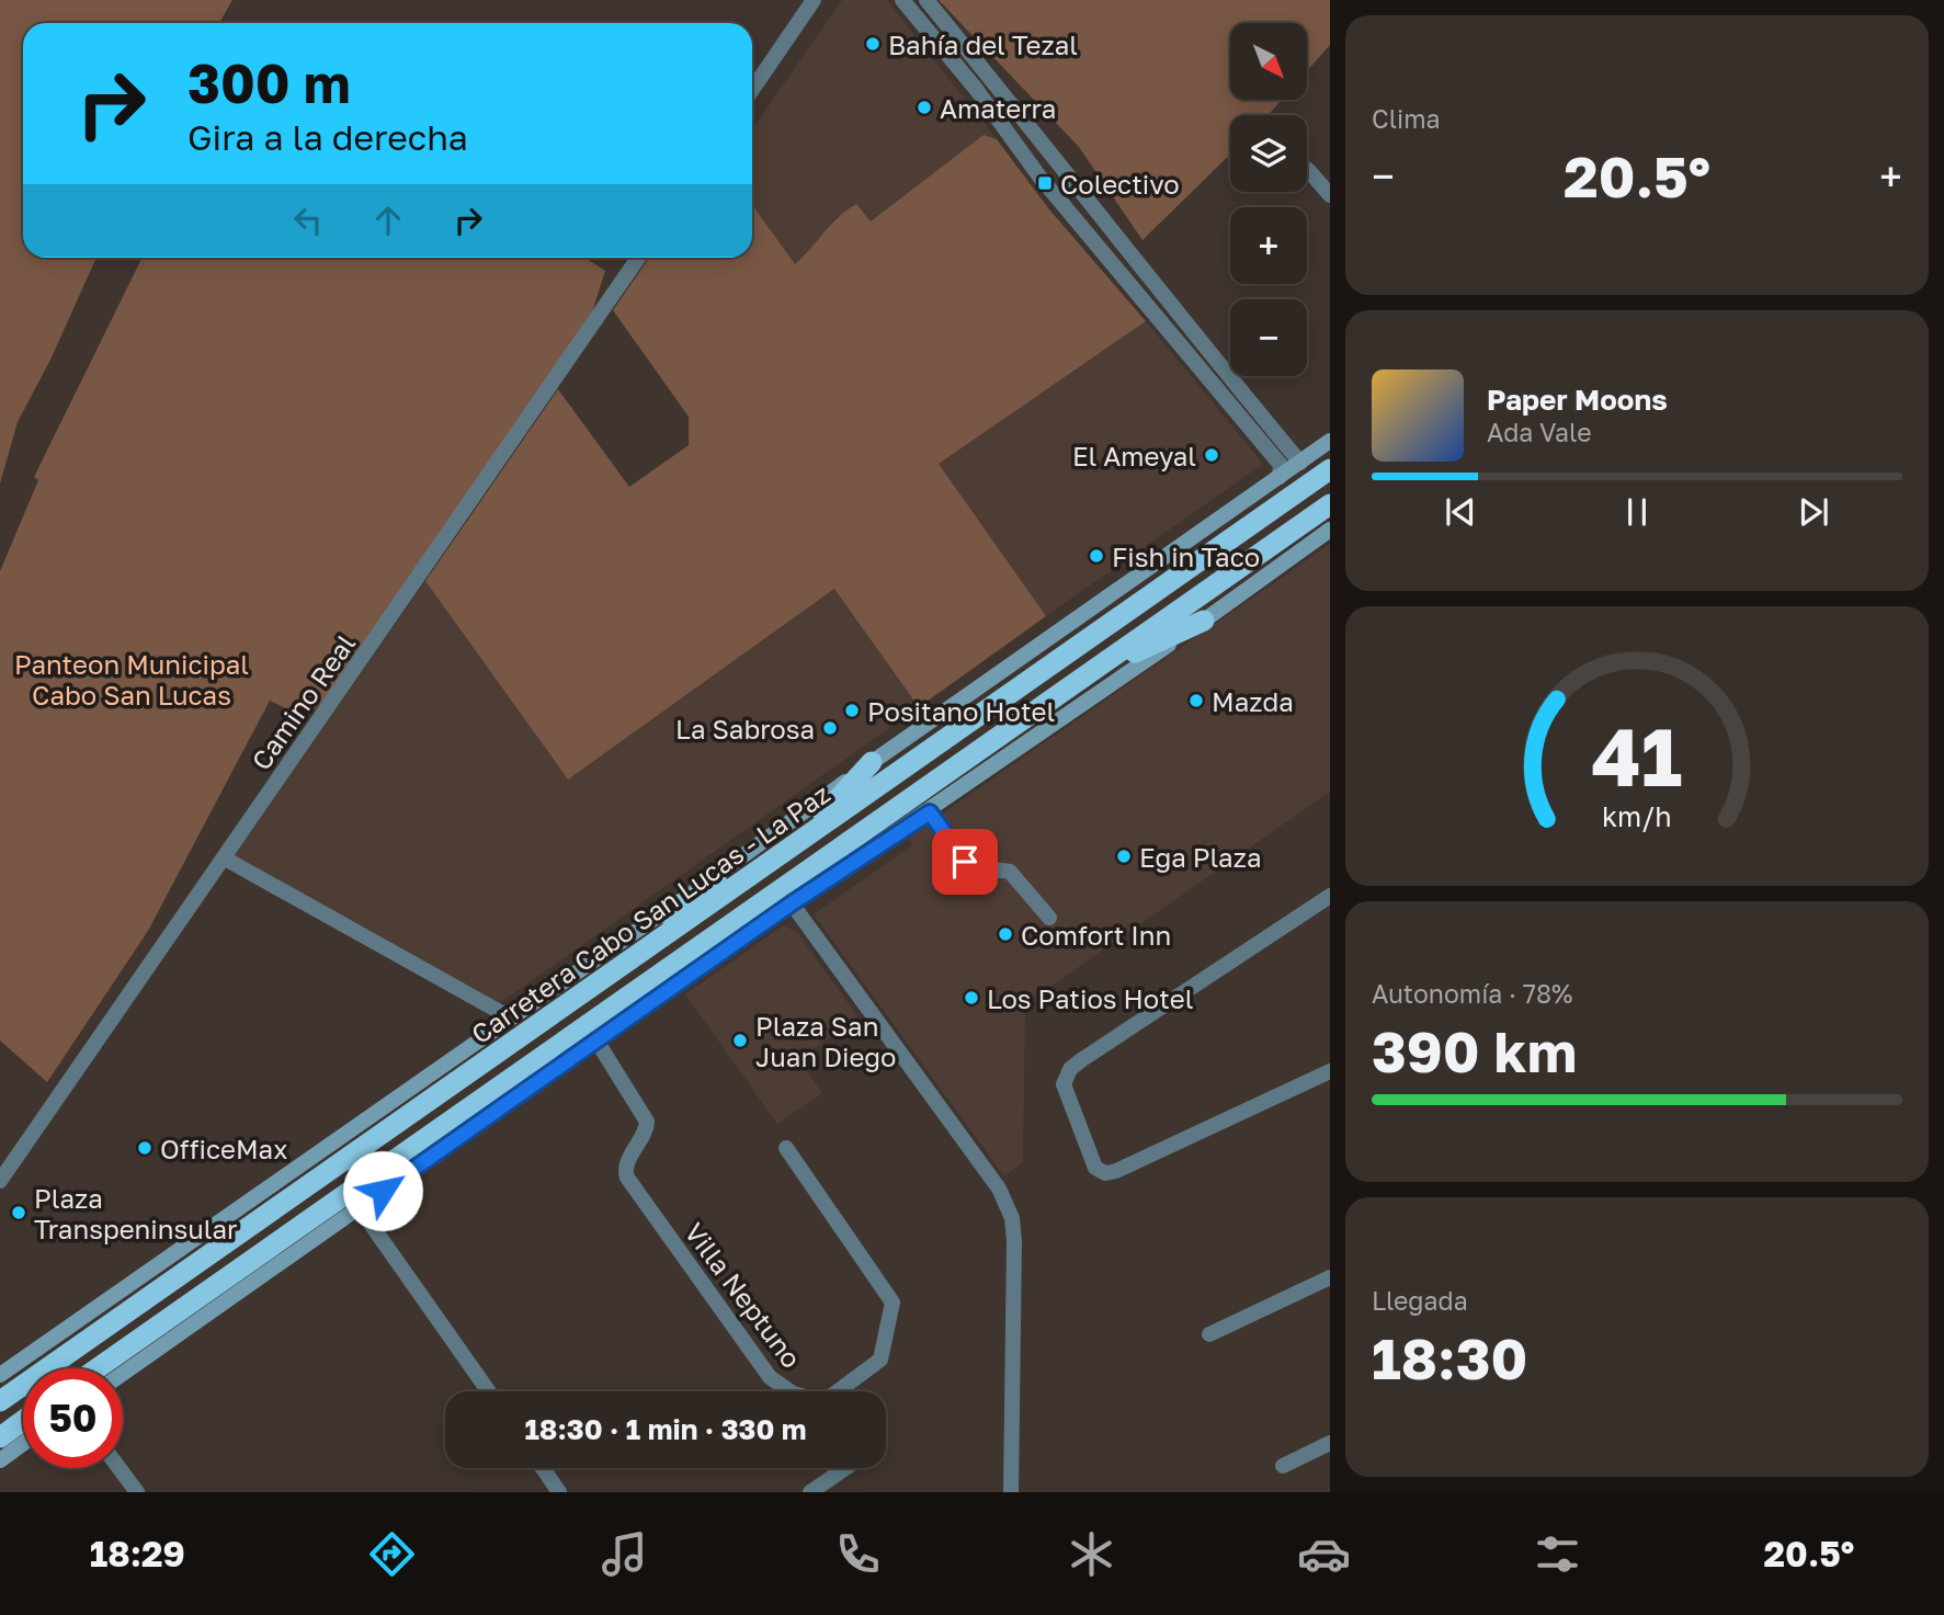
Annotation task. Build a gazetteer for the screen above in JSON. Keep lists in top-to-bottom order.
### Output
{
  "streets": {
    "highway": ["Carretera Cabo San Lucas - La Paz"],
    "street": ["Camino Real", "Villa Neptuno"]
  },
  "parks": ["Panteon Municipal Cabo San Lucas"],
  "places": {
    "other": [
      "Bahía del Tezal",
      "Amaterra",
      "El Ameyal",
      "Fish in Taco",
      "Mazda",
      "Positano Hotel",
      "La Sabrosa",
      "Ega Plaza",
      "Comfort Inn",
      "Los Patios Hotel",
      "Plaza San Juan Diego",
      "OfficeMax",
      "Plaza Transpeninsular"
    ],
    "transit": ["Colectivo"]
  },
  "north": "bottom right",
  "page": {
    "tile": [
      "Clima",
      ["Autonomía · 78%", "390 km"],
      ["Llegada", "18:30"]
    ],
    "map_buttons": ["+", "−"],
    "turn": ["300 m", "Gira a la derecha"],
    "heat": ["−", "20.5°", "+"],
    "song": ["Paper Moons", "Ada Vale"],
    "limit": "50",
    "trip": "18:30 · 1 min · 330 m",
    "tabs": ["18:29", "20.5°"],
    "gauge": ["41", "km/h"]
  }
}
